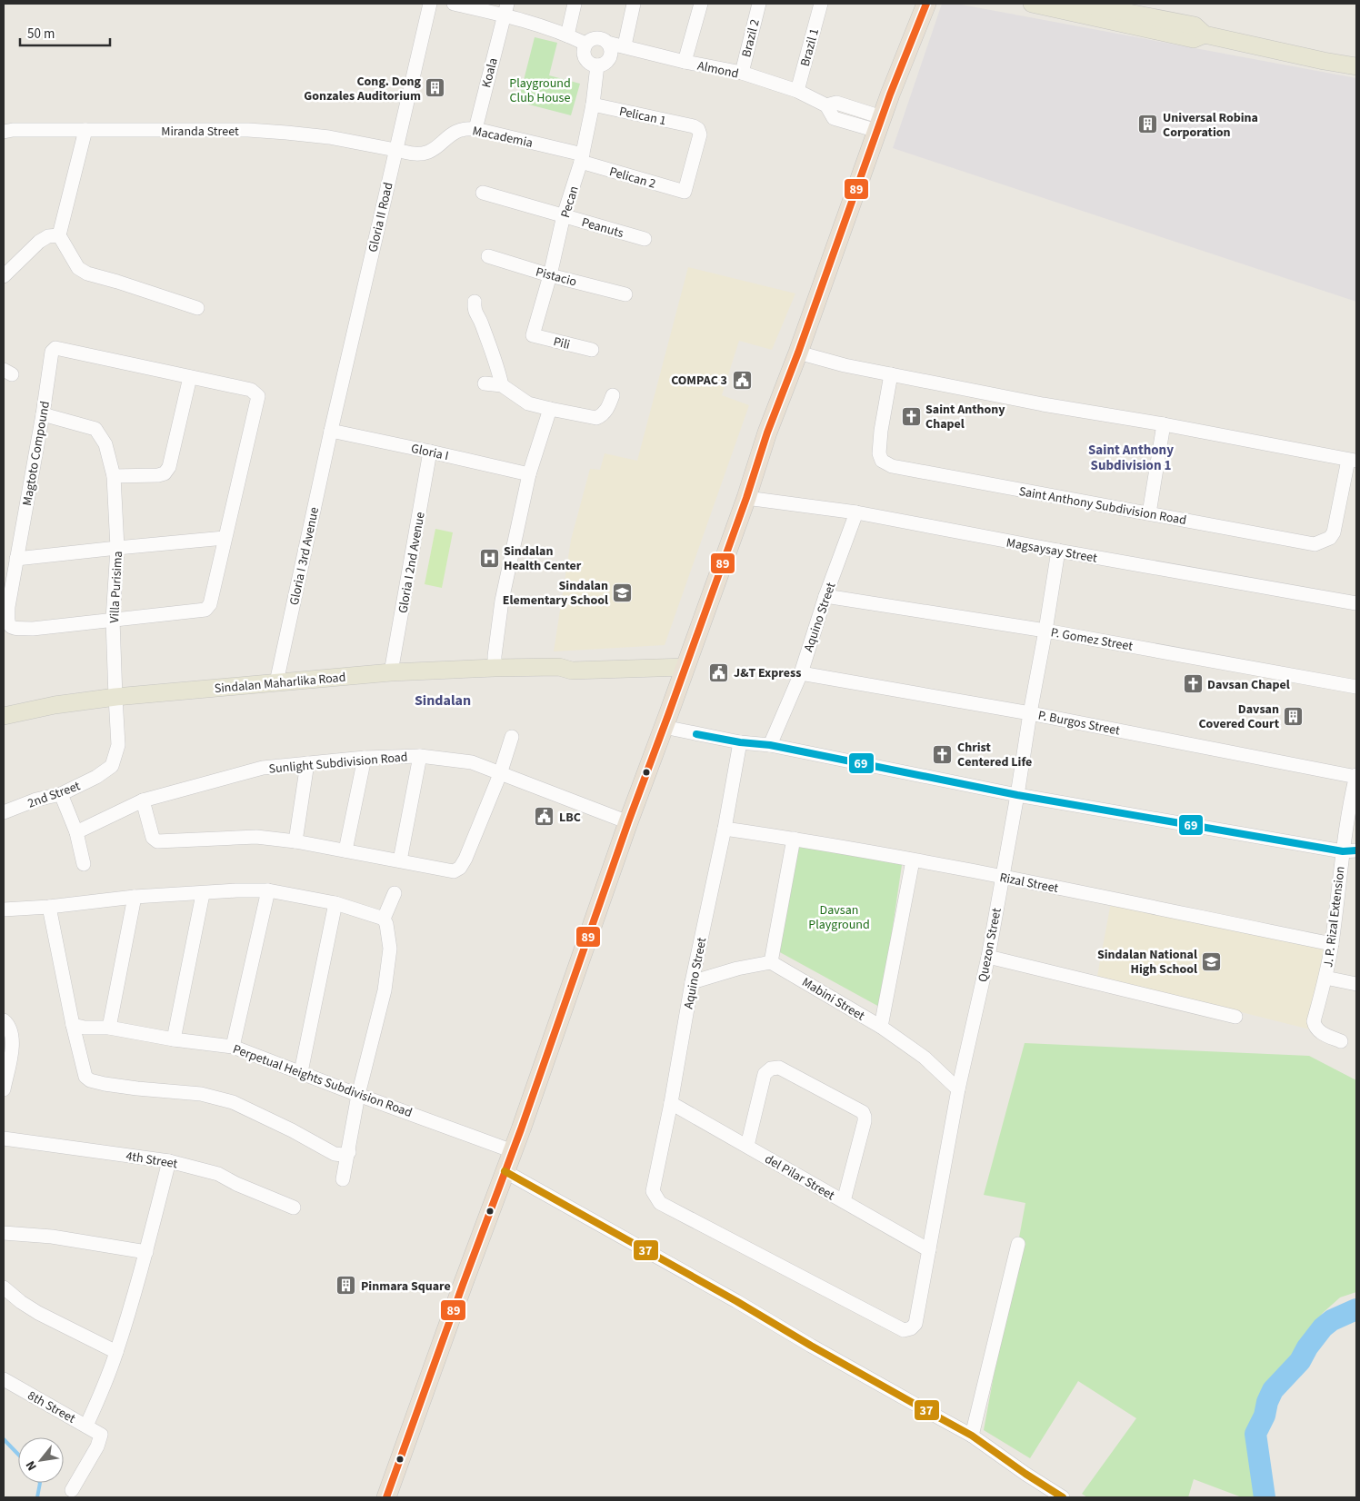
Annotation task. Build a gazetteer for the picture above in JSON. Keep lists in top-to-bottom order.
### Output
{
  "streets": {
    "main road": ["Sindalan Maharlika Road"],
    "street": [
      "Brazil 2",
      "Brazil 1",
      "Almond",
      "Koala",
      "Pelican 1",
      "Miranda Street",
      "Macademia",
      "Pelican 2",
      "Pecan",
      "Gloria II Road",
      "Peanuts",
      "Pistacio",
      "Pili",
      "Gloria I",
      "Magtoto Compound",
      "Saint Anthony Subdivision Road",
      "Magsaysay Street",
      "Gloria I 3rd Avenue",
      "Gloria I 2nd Avenue",
      "Villa Purisima",
      "Aquino Street",
      "P. Gomez Street",
      "P. Burgos Street",
      "Sunlight Subdivision Road",
      "2nd Street",
      "Rizal Street",
      "J. P. Rizal Extension",
      "Quezon Street",
      "Mabini Street",
      "Perpetual Heights Subdivision Road",
      "4th Street",
      "del Pilar Street",
      "8th Street"
    ]
  },
  "crossings": [
    ["Brazil 2", "Almond"],
    ["Brazil 1", "Almond"],
    ["Almond", "Pecan"],
    ["Koala", "Macademia"],
    ["Pelican 1", "Pelican 2"],
    ["Pelican 1", "Pecan"],
    ["Miranda Street", "Macademia"],
    ["Miranda Street", "Gloria II Road"],
    ["Macademia", "Pelican 2"],
    ["Macademia", "Pecan"],
    ["Macademia", "Gloria II Road"],
    ["Pelican 2", "Pecan"],
    ["Pecan", "Peanuts"],
    ["Pecan", "Pistacio"],
    ["Pecan", "Pili"],
    ["Gloria II Road", "Gloria I"],
    ["Gloria II Road", "Gloria I 3rd Avenue"],
    ["Gloria I", "Gloria I 3rd Avenue"],
    ["Gloria I", "Gloria I 2nd Avenue"],
    ["Magtoto Compound", "Villa Purisima"],
    ["Magsaysay Street", "Aquino Street"],
    ["Magsaysay Street", "Quezon Street"],
    ["Gloria I 3rd Avenue", "Sindalan Maharlika Road"],
    ["Gloria I 2nd Avenue", "Sindalan Maharlika Road"],
    ["Villa Purisima", "Sindalan Maharlika Road"],
    ["Villa Purisima", "2nd Street"],
    ["Aquino Street", "P. Gomez Street"],
    ["Aquino Street", "P. Burgos Street"],
    ["Aquino Street", "Rizal Street"],
    ["Aquino Street", "Quezon Street"],
    ["Aquino Street", "del Pilar Street"],
    ["P. Gomez Street", "Quezon Street"],
    ["Sindalan Maharlika Road", "2nd Street"],
    ["P. Burgos Street", "J. P. Rizal Extension"],
    ["P. Burgos Street", "Quezon Street"],
    ["Rizal Street", "J. P. Rizal Extension"],
    ["Rizal Street", "Quezon Street"],
    ["Quezon Street", "Mabini Street"],
    ["Quezon Street", "del Pilar Street"]
  ],
  "districts": ["Saint Anthony Subdivision 1", "Sindalan"],
  "parks": ["Playground Club House", "Davsan Playground"],
  "places": {
    "building": [
      "Cong. Dong Gonzales Auditorium",
      "Universal Robina Corporation",
      "Davsan Covered Court",
      "Pinmara Square"
    ],
    "public building": ["COMPAC 3", "J&T Express", "LBC"],
    "church": ["Saint Anthony Chapel", "Davsan Chapel", "Christ Centered Life"],
    "hospital": ["Sindalan Health Center"],
    "school or university": ["Sindalan Elementary School", "Sindalan National High School"]
  },
  "lines": ["transit line 89", "transit line 69", "transit line 37"],
  "scale_bar": "50 m",
  "north": "bottom left"
}
